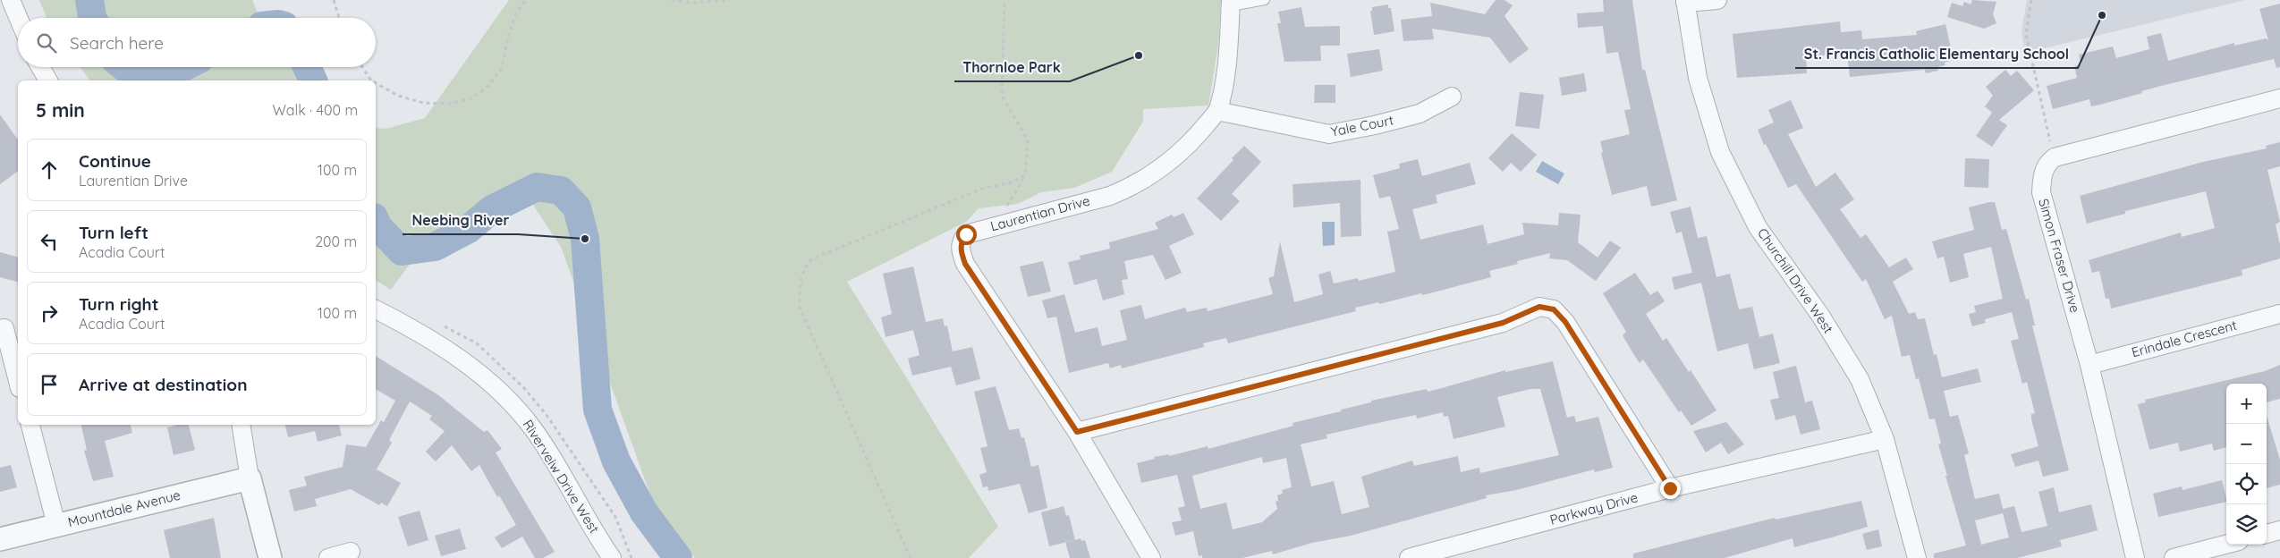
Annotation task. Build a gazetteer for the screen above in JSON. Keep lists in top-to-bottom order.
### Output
{
  "streets": {
    "street": [
      "Yale Court",
      "Laurentian Drive",
      "Simon Fraser Drive",
      "Churchill Drive West",
      "Erindale Crescent",
      "Riverveiw Drive West",
      "Mountdale Avenue",
      "Parkway Drive"
    ]
  },
  "crossings": [
    ["Yale Court", "Laurentian Drive"],
    ["Simon Fraser Drive", "Erindale Crescent"],
    ["Churchill Drive West", "Parkway Drive"]
  ],
  "places": ["St. Francis Catholic Elementary School", "Thornloe Park", "Neebing River"],
  "page": {
    "search": "Search here",
    "heading": ["5 min", "Walk · 400 m"],
    "list": [
      ["Continue", "Laurentian Drive", "100 m"],
      ["Turn left", "Acadia Court", "200 m"],
      ["Turn right", "Acadia Court", "100 m"],
      "Arrive at destination"
    ],
    "map_buttons": ["+", "−"]
  }
}
